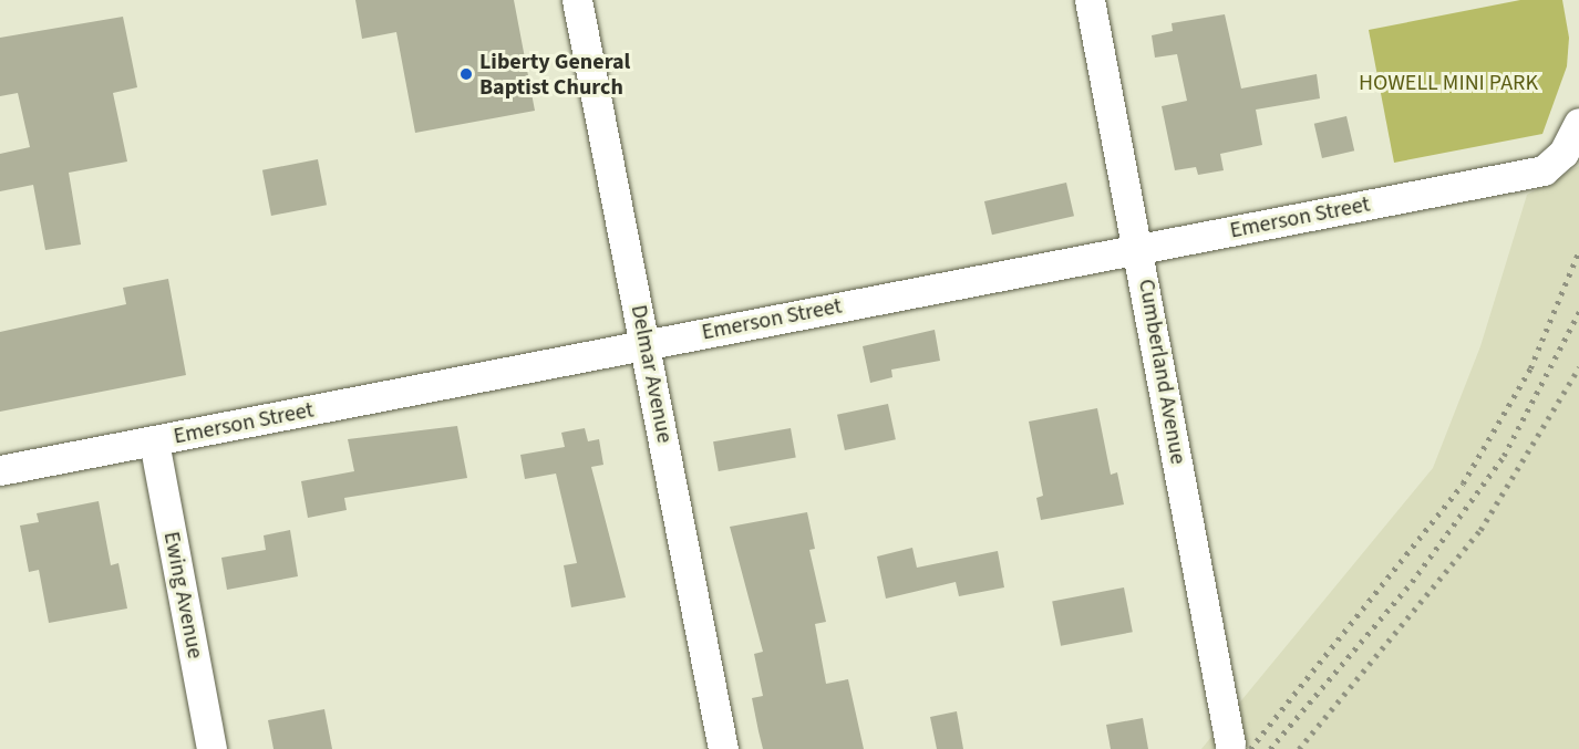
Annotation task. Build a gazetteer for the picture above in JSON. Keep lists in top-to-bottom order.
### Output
{
  "streets": {
    "street": [
      "Emerson Street",
      "Cumberland Avenue",
      "Delmar Avenue",
      "Ewing Avenue"
    ]
  },
  "crossings": [
    ["Emerson Street", "Cumberland Avenue"],
    ["Emerson Street", "Delmar Avenue"],
    ["Emerson Street", "Ewing Avenue"]
  ],
  "parks": ["HOWELL MINI PARK"],
  "places": ["Liberty General Baptist Church"]
}
